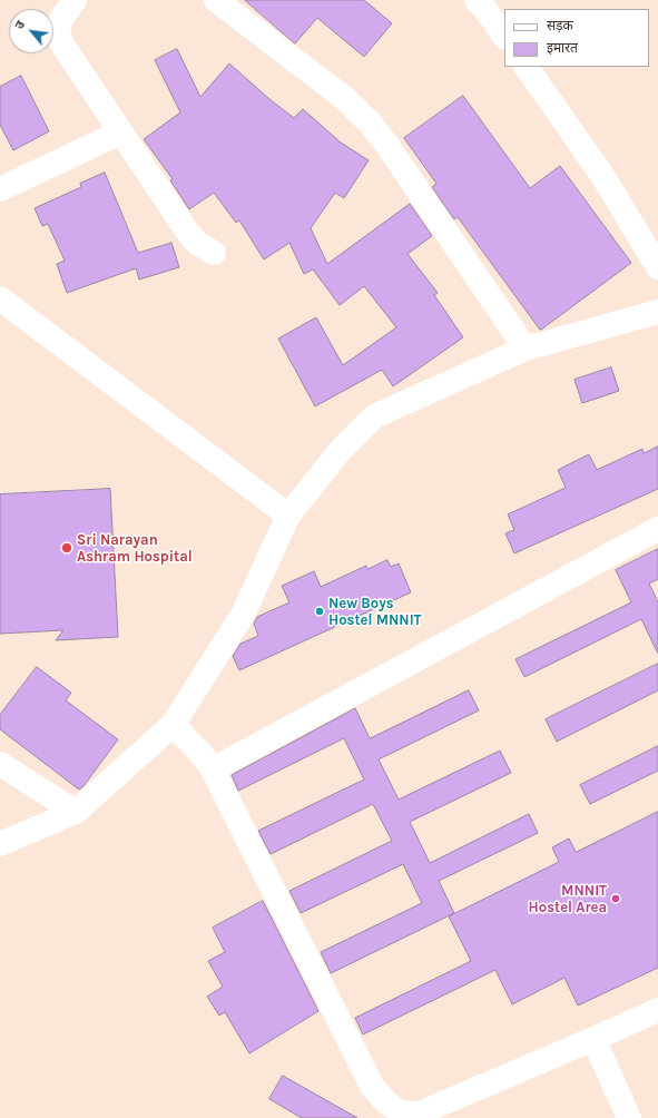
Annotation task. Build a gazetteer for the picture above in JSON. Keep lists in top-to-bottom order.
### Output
{
  "places": ["Sri Narayan Ashram Hospital", "New Boys Hostel MNNIT", "MNNIT Hostel Area"],
  "legend": ["सड़क", "इमारत"],
  "north": "top left"
}
